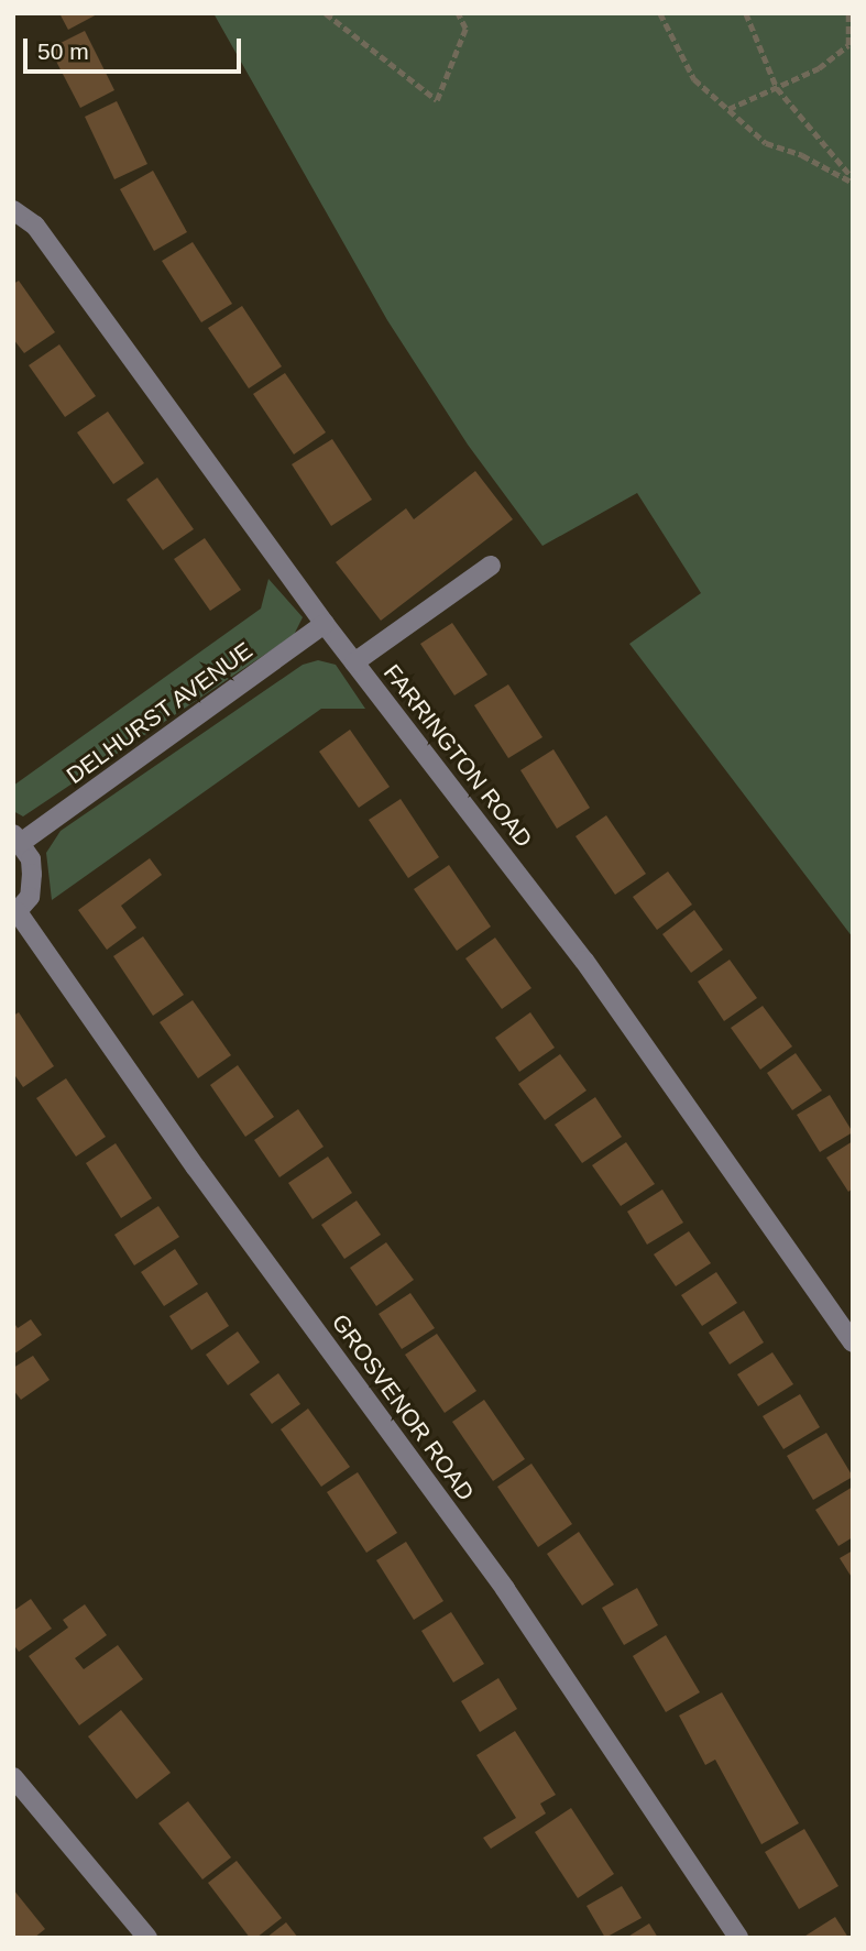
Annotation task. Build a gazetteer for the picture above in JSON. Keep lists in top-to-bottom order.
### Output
{
  "streets": {
    "street": ["DELHURST AVENUE", "FARRINGTON ROAD", "GROSVENOR ROAD"]
  },
  "crossings": [
    ["DELHURST AVENUE", "FARRINGTON ROAD"]
  ],
  "scale_bar": "50 m"
}
